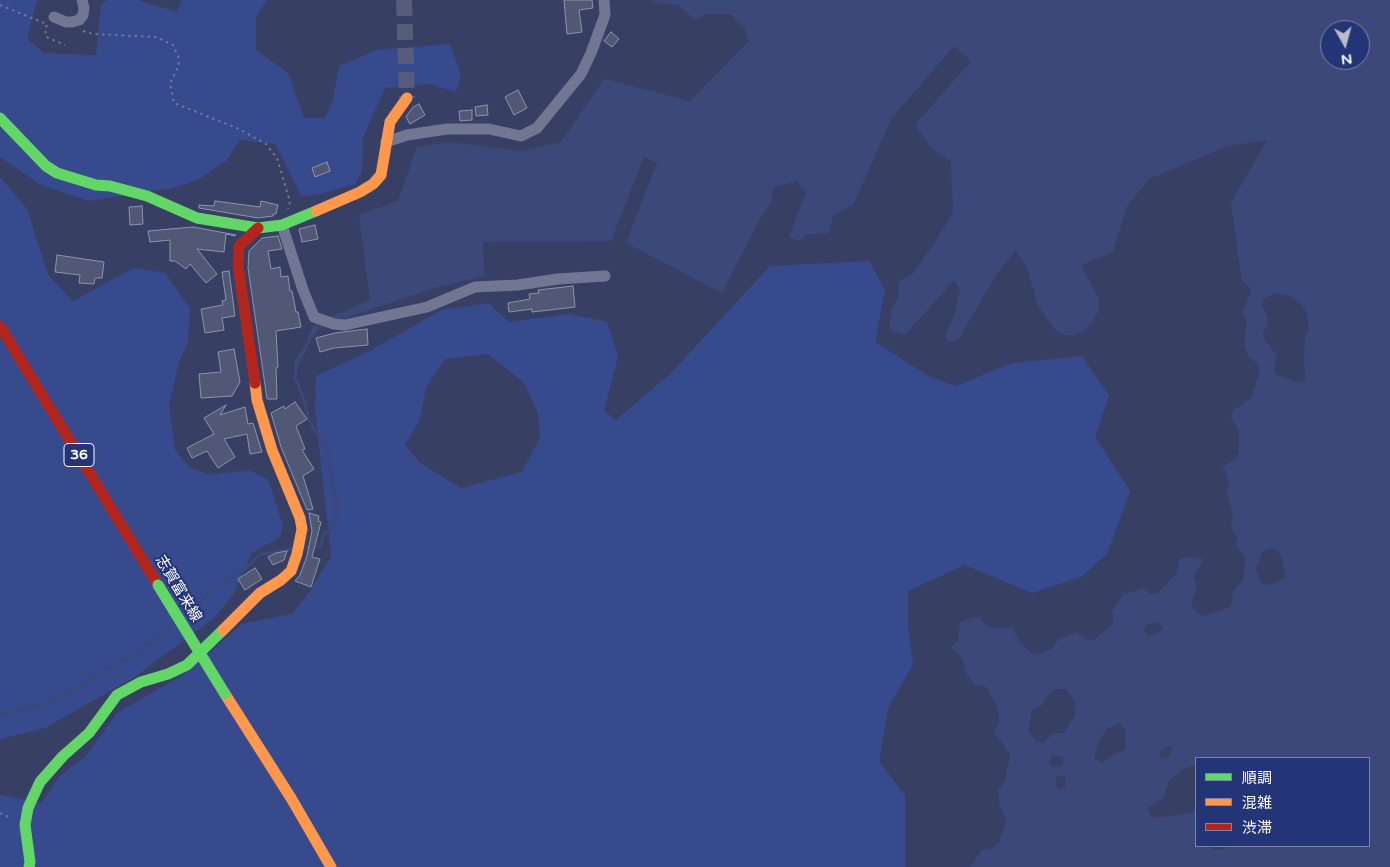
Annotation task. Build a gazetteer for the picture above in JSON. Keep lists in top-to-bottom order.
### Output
{
  "streets": {
    "street": ["36", "志賀富来線"]
  },
  "legend": ["順調", "混雑", "渋滞"],
  "north": "bottom"
}
